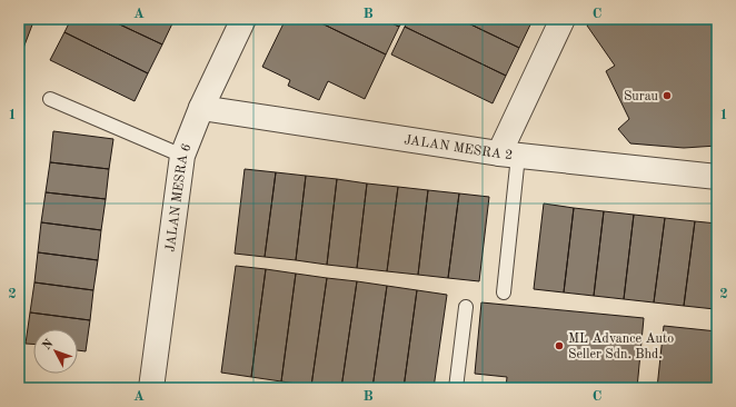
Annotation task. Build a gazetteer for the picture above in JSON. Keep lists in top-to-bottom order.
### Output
{
  "streets": {
    "street": ["JALAN MESRA 2", "JALAN MESRA 6"]
  },
  "crossings": [
    ["JALAN MESRA 2", "JALAN MESRA 6"]
  ],
  "places": ["Surau", "ML Advance Auto Seller Sdn. Bhd."],
  "north": "top left",
  "grid": {
    "columns": ["A", "B", "C"],
    "rows": ["1", "2"]
  }
}
